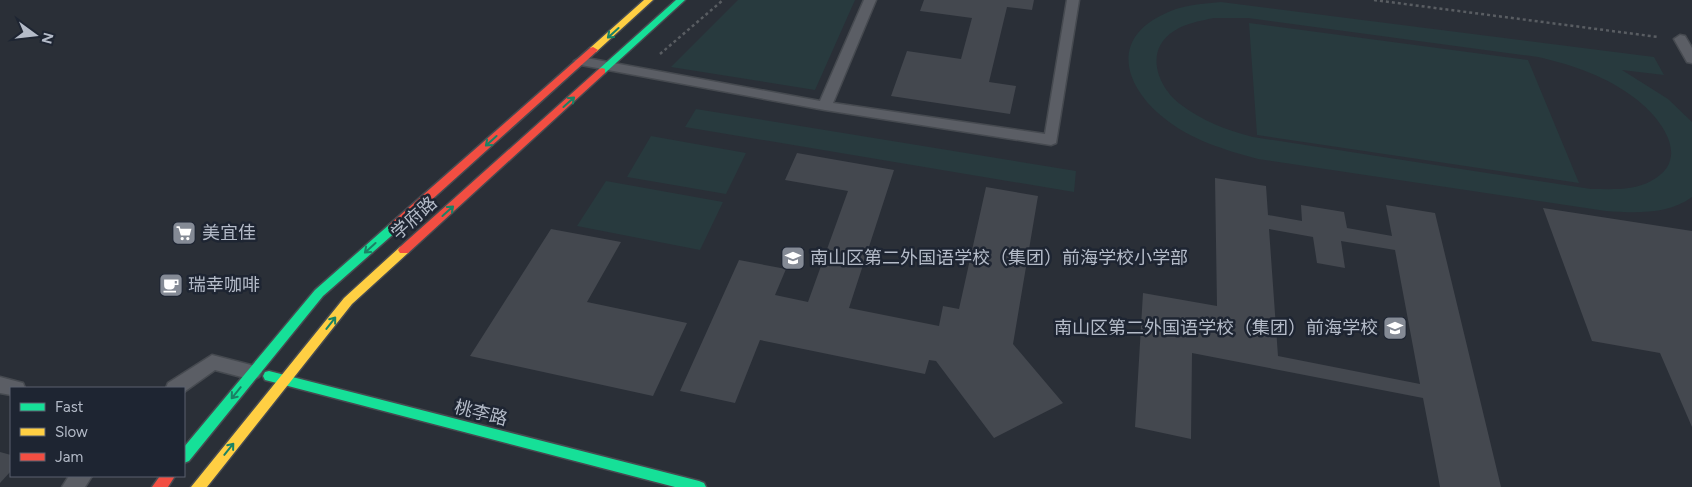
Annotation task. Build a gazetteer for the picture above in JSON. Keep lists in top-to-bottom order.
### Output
{
  "streets": {
    "main road": ["学府路", "桃李路"]
  },
  "crossings": [
    ["学府路", "桃李路"]
  ],
  "places": {
    "supermarket": ["美宜佳"],
    "school or university": ["南山区第二外国语学校（集团）前海学校小学部", "南山区第二外国语学校（集团）前海学校"],
    "cafe": ["瑞幸咖啡"]
  },
  "legend": ["Fast", "Slow", "Jam"],
  "north": "right"
}
